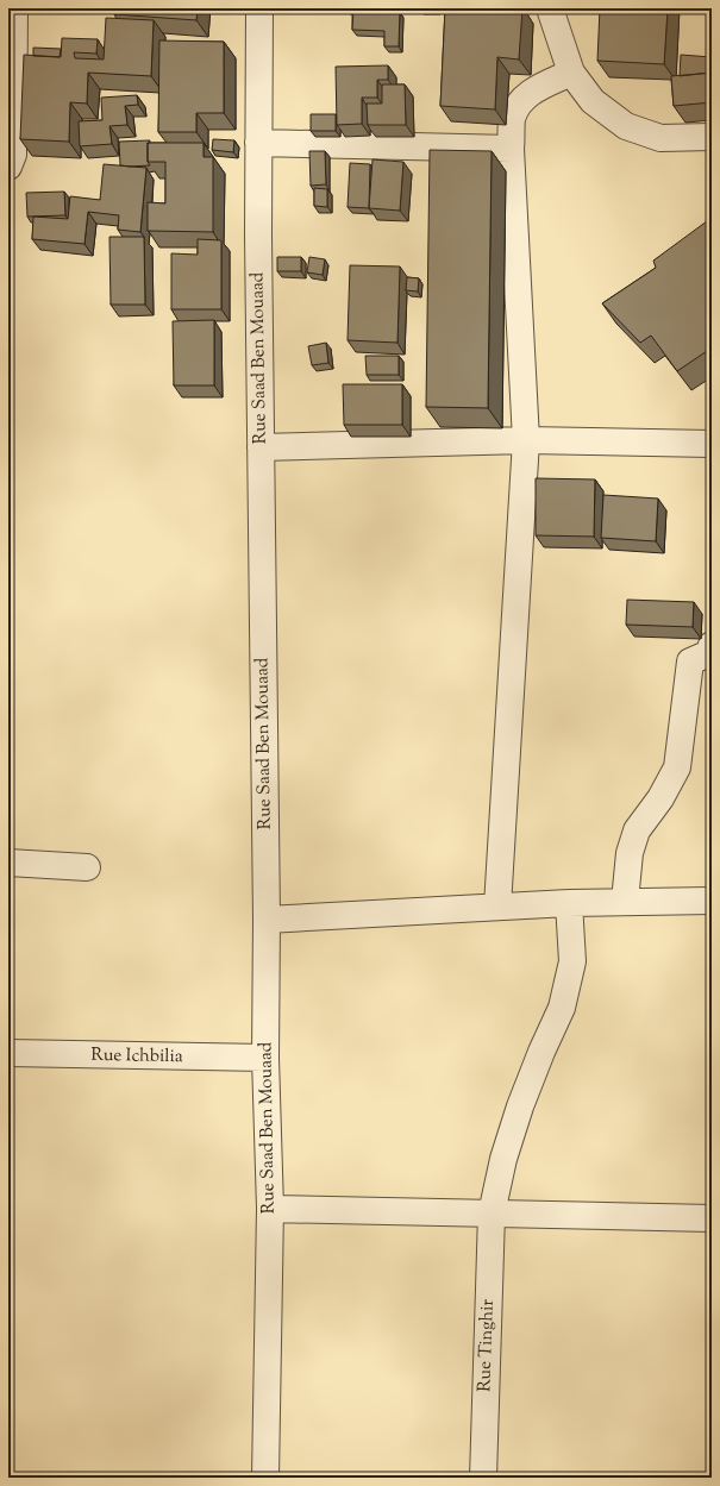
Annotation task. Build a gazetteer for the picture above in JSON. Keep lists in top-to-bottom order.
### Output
{
  "streets": {
    "street": ["Rue Saad Ben Mouaad", "Rue Ichbilia", "Rue Tinghir"]
  },
  "crossings": [
    ["Rue Saad Ben Mouaad", "Rue Ichbilia"]
  ]
}
